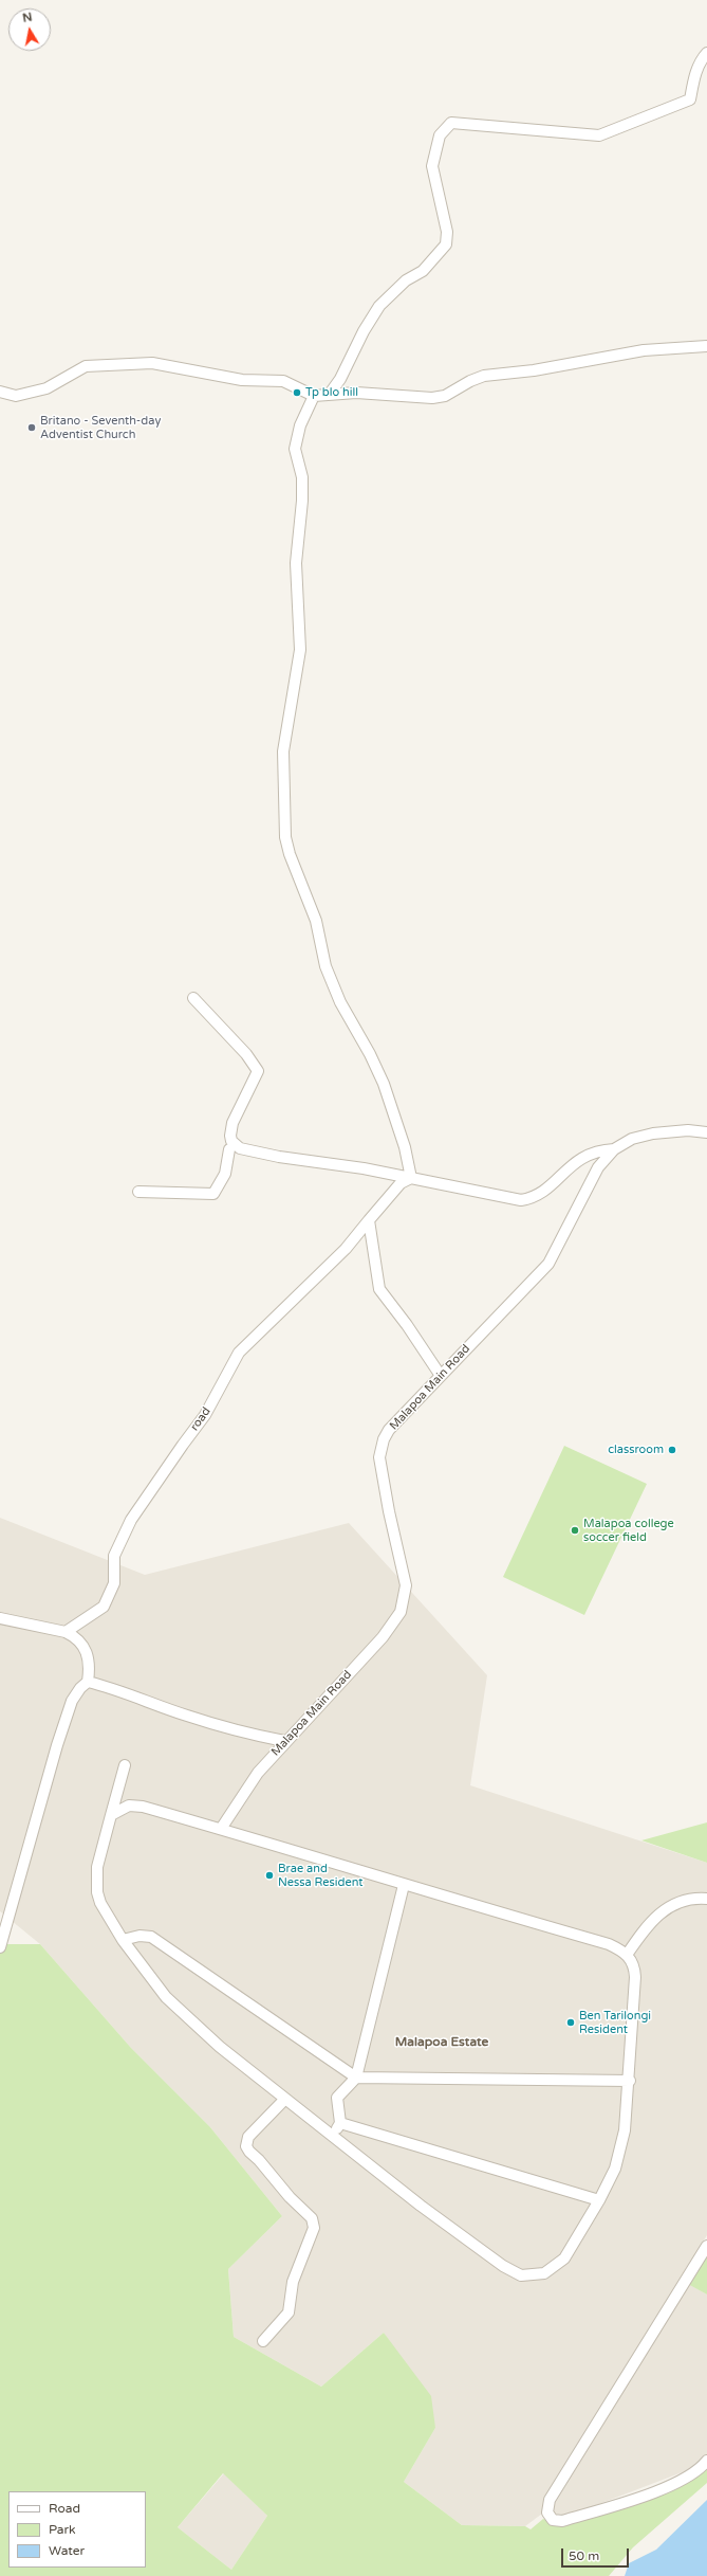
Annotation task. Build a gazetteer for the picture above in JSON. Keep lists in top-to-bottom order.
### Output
{
  "streets": {
    "street": ["Malapoa Main Road", "road"]
  },
  "districts": ["Malapoa Estate"],
  "places": [
    "Tp blo hill",
    "Britano - Seventh-day Adventist Church",
    "classroom",
    "Malapoa college soccer field",
    "Brae and Nessa Resident",
    "Ben Tarilongi Resident"
  ],
  "legend": ["Road", "Park", "Water"],
  "scale_bar": "50 m",
  "north": "top"
}
